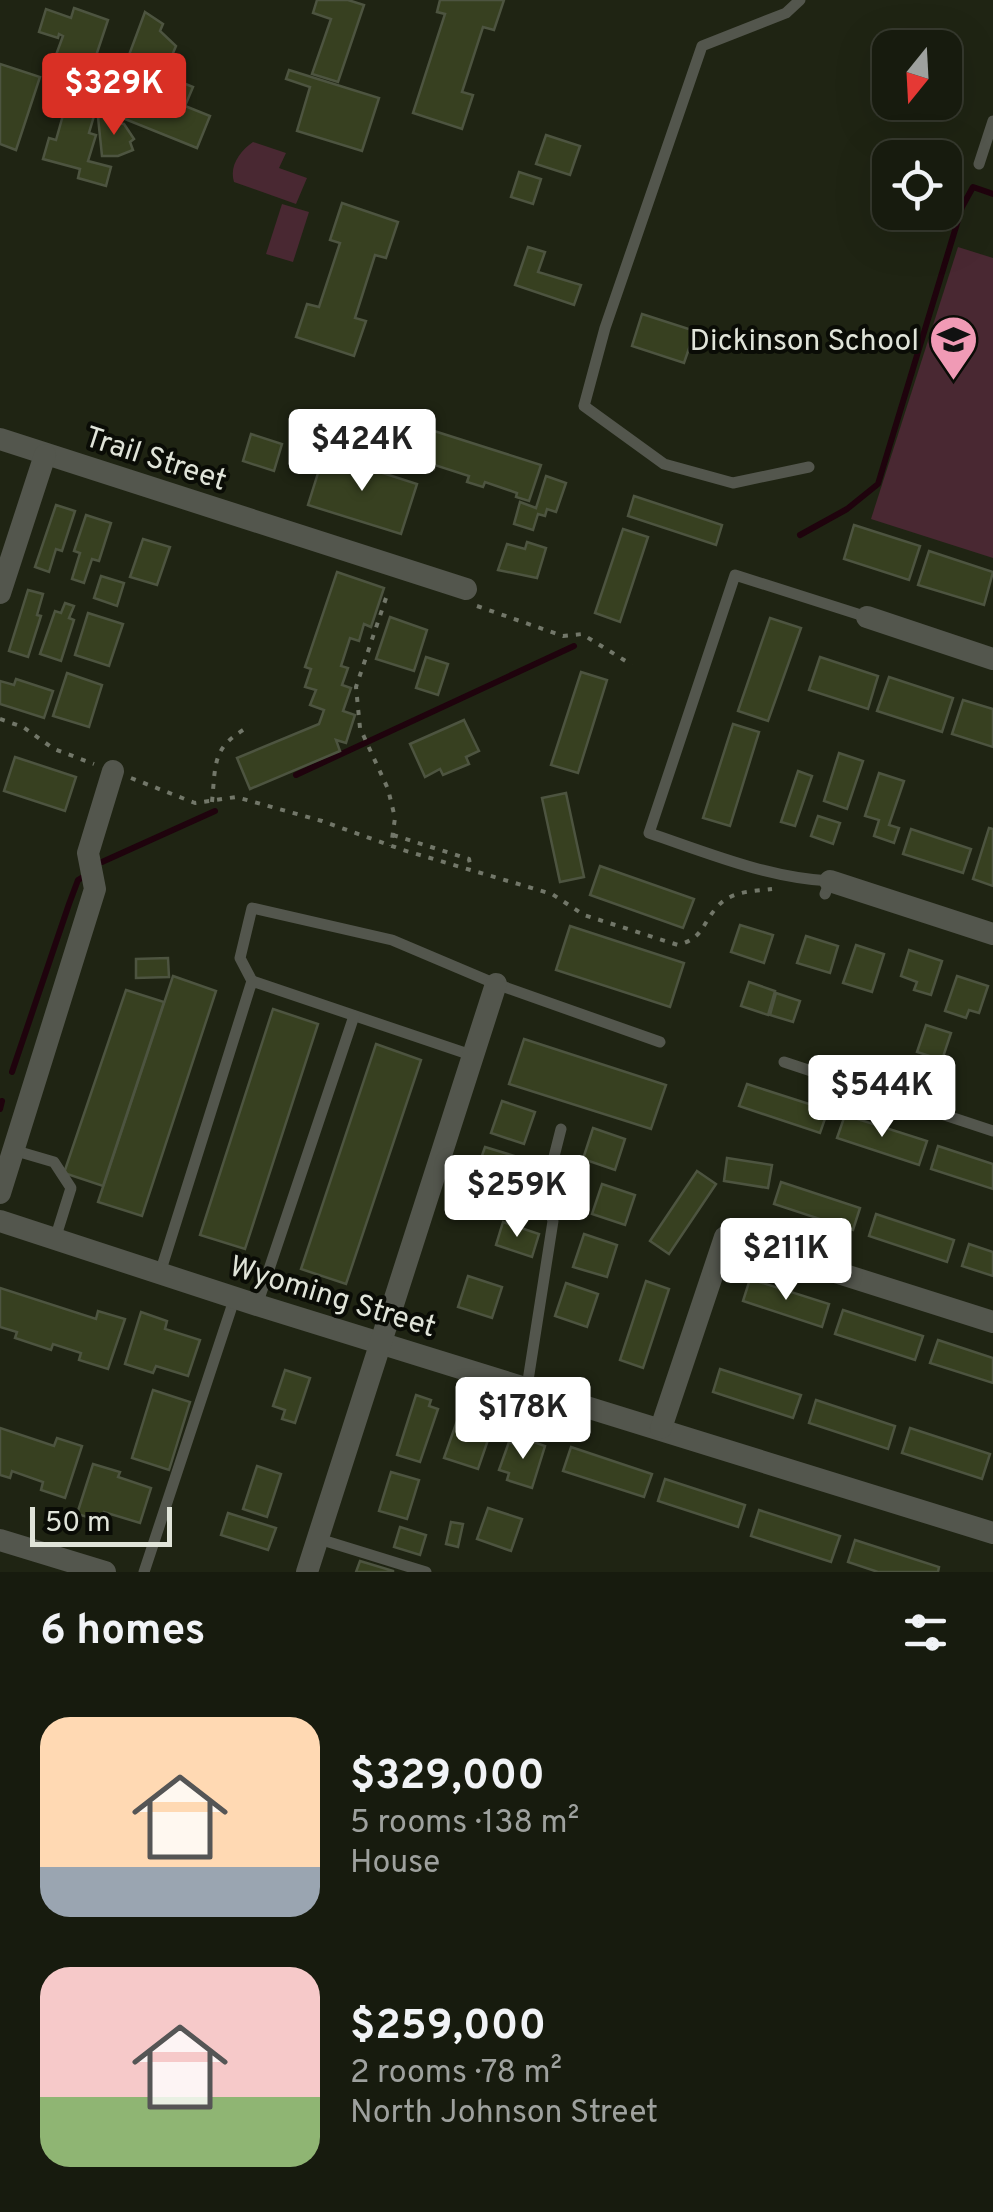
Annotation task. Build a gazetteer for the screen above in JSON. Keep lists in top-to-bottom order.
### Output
{
  "streets": {
    "street": ["Trail Street", "Wyoming Street"]
  },
  "places": {
    "school or university": ["Dickinson School"]
  },
  "scale_bar": "50 m",
  "north": "bottom",
  "page": {
    "price": [
      "$329K",
      "$424K",
      "$544K",
      "$259K",
      "$211K",
      "$178K"
    ],
    "scale": "50 m",
    "heading": "6 homes",
    "list": [
      {
        "name": "$329,000",
        "note": "5 rooms · 138 m² · House"
      },
      {
        "name": "$259,000",
        "note": "2 rooms · 78 m² · North Johnson Street"
      }
    ]
  }
}
